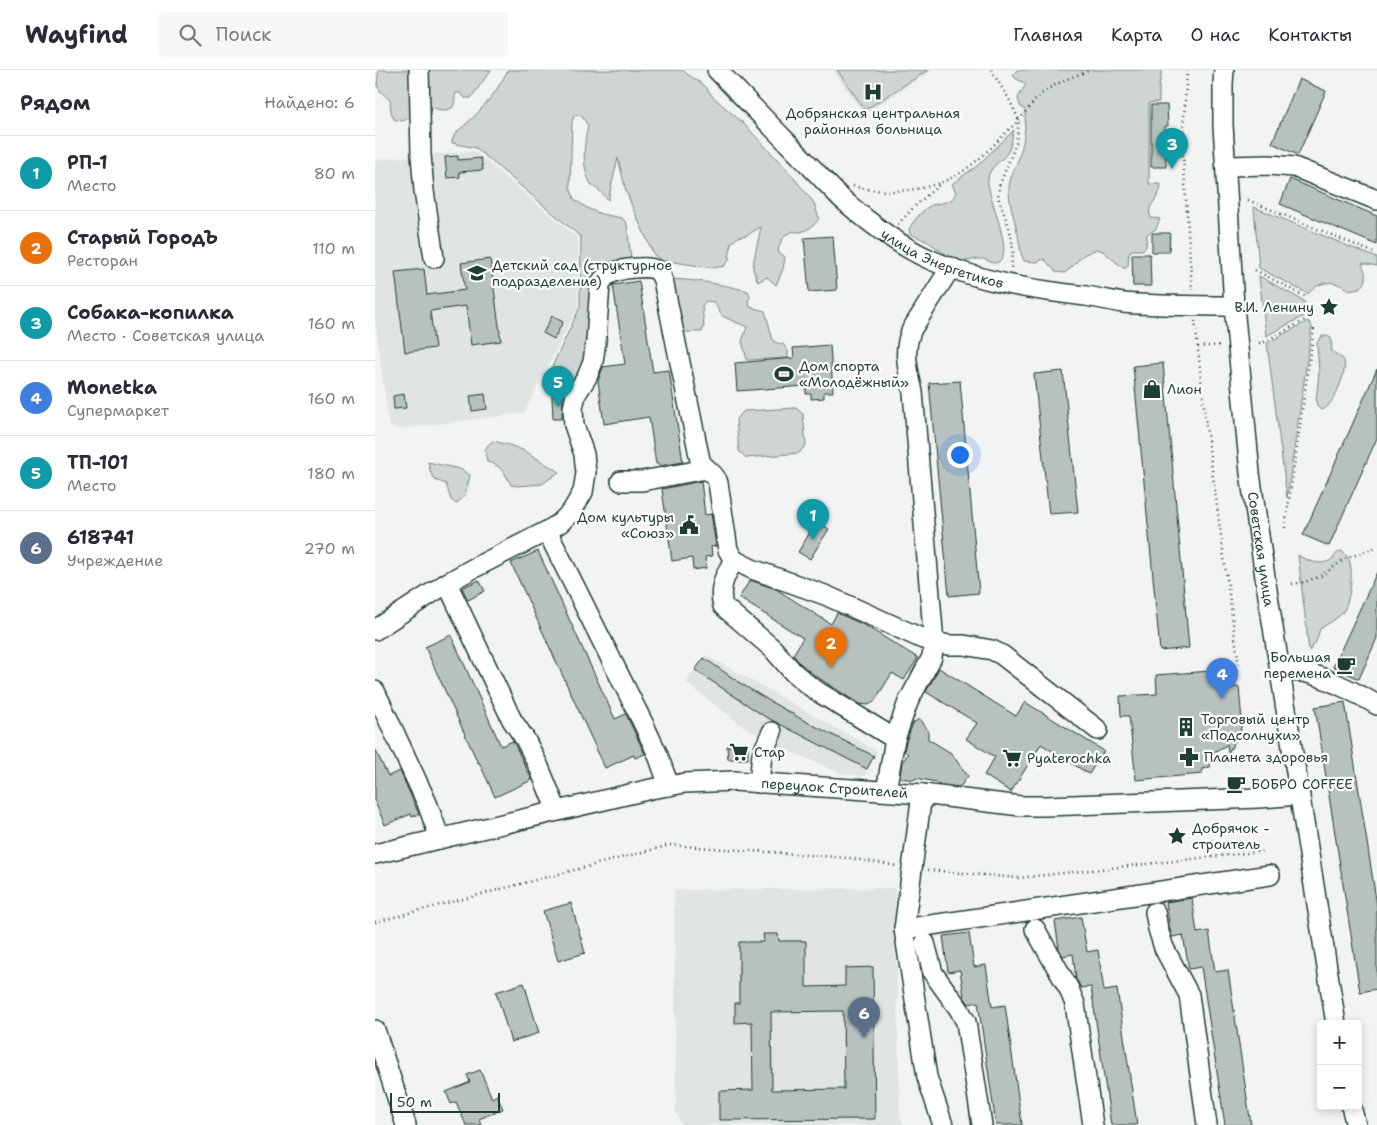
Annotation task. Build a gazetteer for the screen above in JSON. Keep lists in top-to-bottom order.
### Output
{
  "streets": {
    "street": ["улица Энергетиков", "Советская улица", "переулок Строителей"]
  },
  "crossings": [
    ["улица Энергетиков", "Советская улица"],
    ["Советская улица", "переулок Строителей"]
  ],
  "places": {
    "hospital": ["Добрянская центральная районная больница"],
    "school or university": ["Детский сад (структурное подразделение)"],
    "place": ["В.И. Ленину", "Добрячок - строитель"],
    "sports": ["Дом спорта «Молодёжный»"],
    "shop": ["Лион"],
    "public building": ["Дом культуры «Союз»"],
    "cafe": ["Большая перемена", "БОБРО COFFEE"],
    "building": ["Торговый центр «Подсолнухи»"],
    "supermarket": ["Стар", "Pyaterochka"],
    "pharmacy": ["Планета здоровья"]
  },
  "scale_bar": "50 m",
  "page": {
    "header": "Wayfind",
    "search": "Поиск",
    "nav": [
      "Главная",
      "Карта",
      "О нас",
      "Контакты"
    ],
    "heading": ["Рядом", "Найдено: 6"],
    "pins": [
      "3",
      "5",
      "1",
      "2",
      "4",
      "6"
    ],
    "list": [
      {
        "mark": "1",
        "name": "РП-1",
        "note": "Место",
        "value": "80 m"
      },
      {
        "mark": "2",
        "name": "Старый ГородЪ",
        "note": "Ресторан",
        "value": "110 m"
      },
      {
        "mark": "3",
        "name": "Собака-копилка",
        "note": "Место · Советская улица",
        "value": "160 m"
      },
      {
        "mark": "4",
        "name": "Monetka",
        "note": "Супермаркет",
        "value": "160 m"
      },
      {
        "mark": "5",
        "name": "ТП-101",
        "note": "Место",
        "value": "180 m"
      },
      {
        "mark": "6",
        "name": "618741",
        "note": "Учреждение",
        "value": "270 m"
      }
    ],
    "map_buttons": ["+", "−"],
    "scale": "50 m"
  }
}
